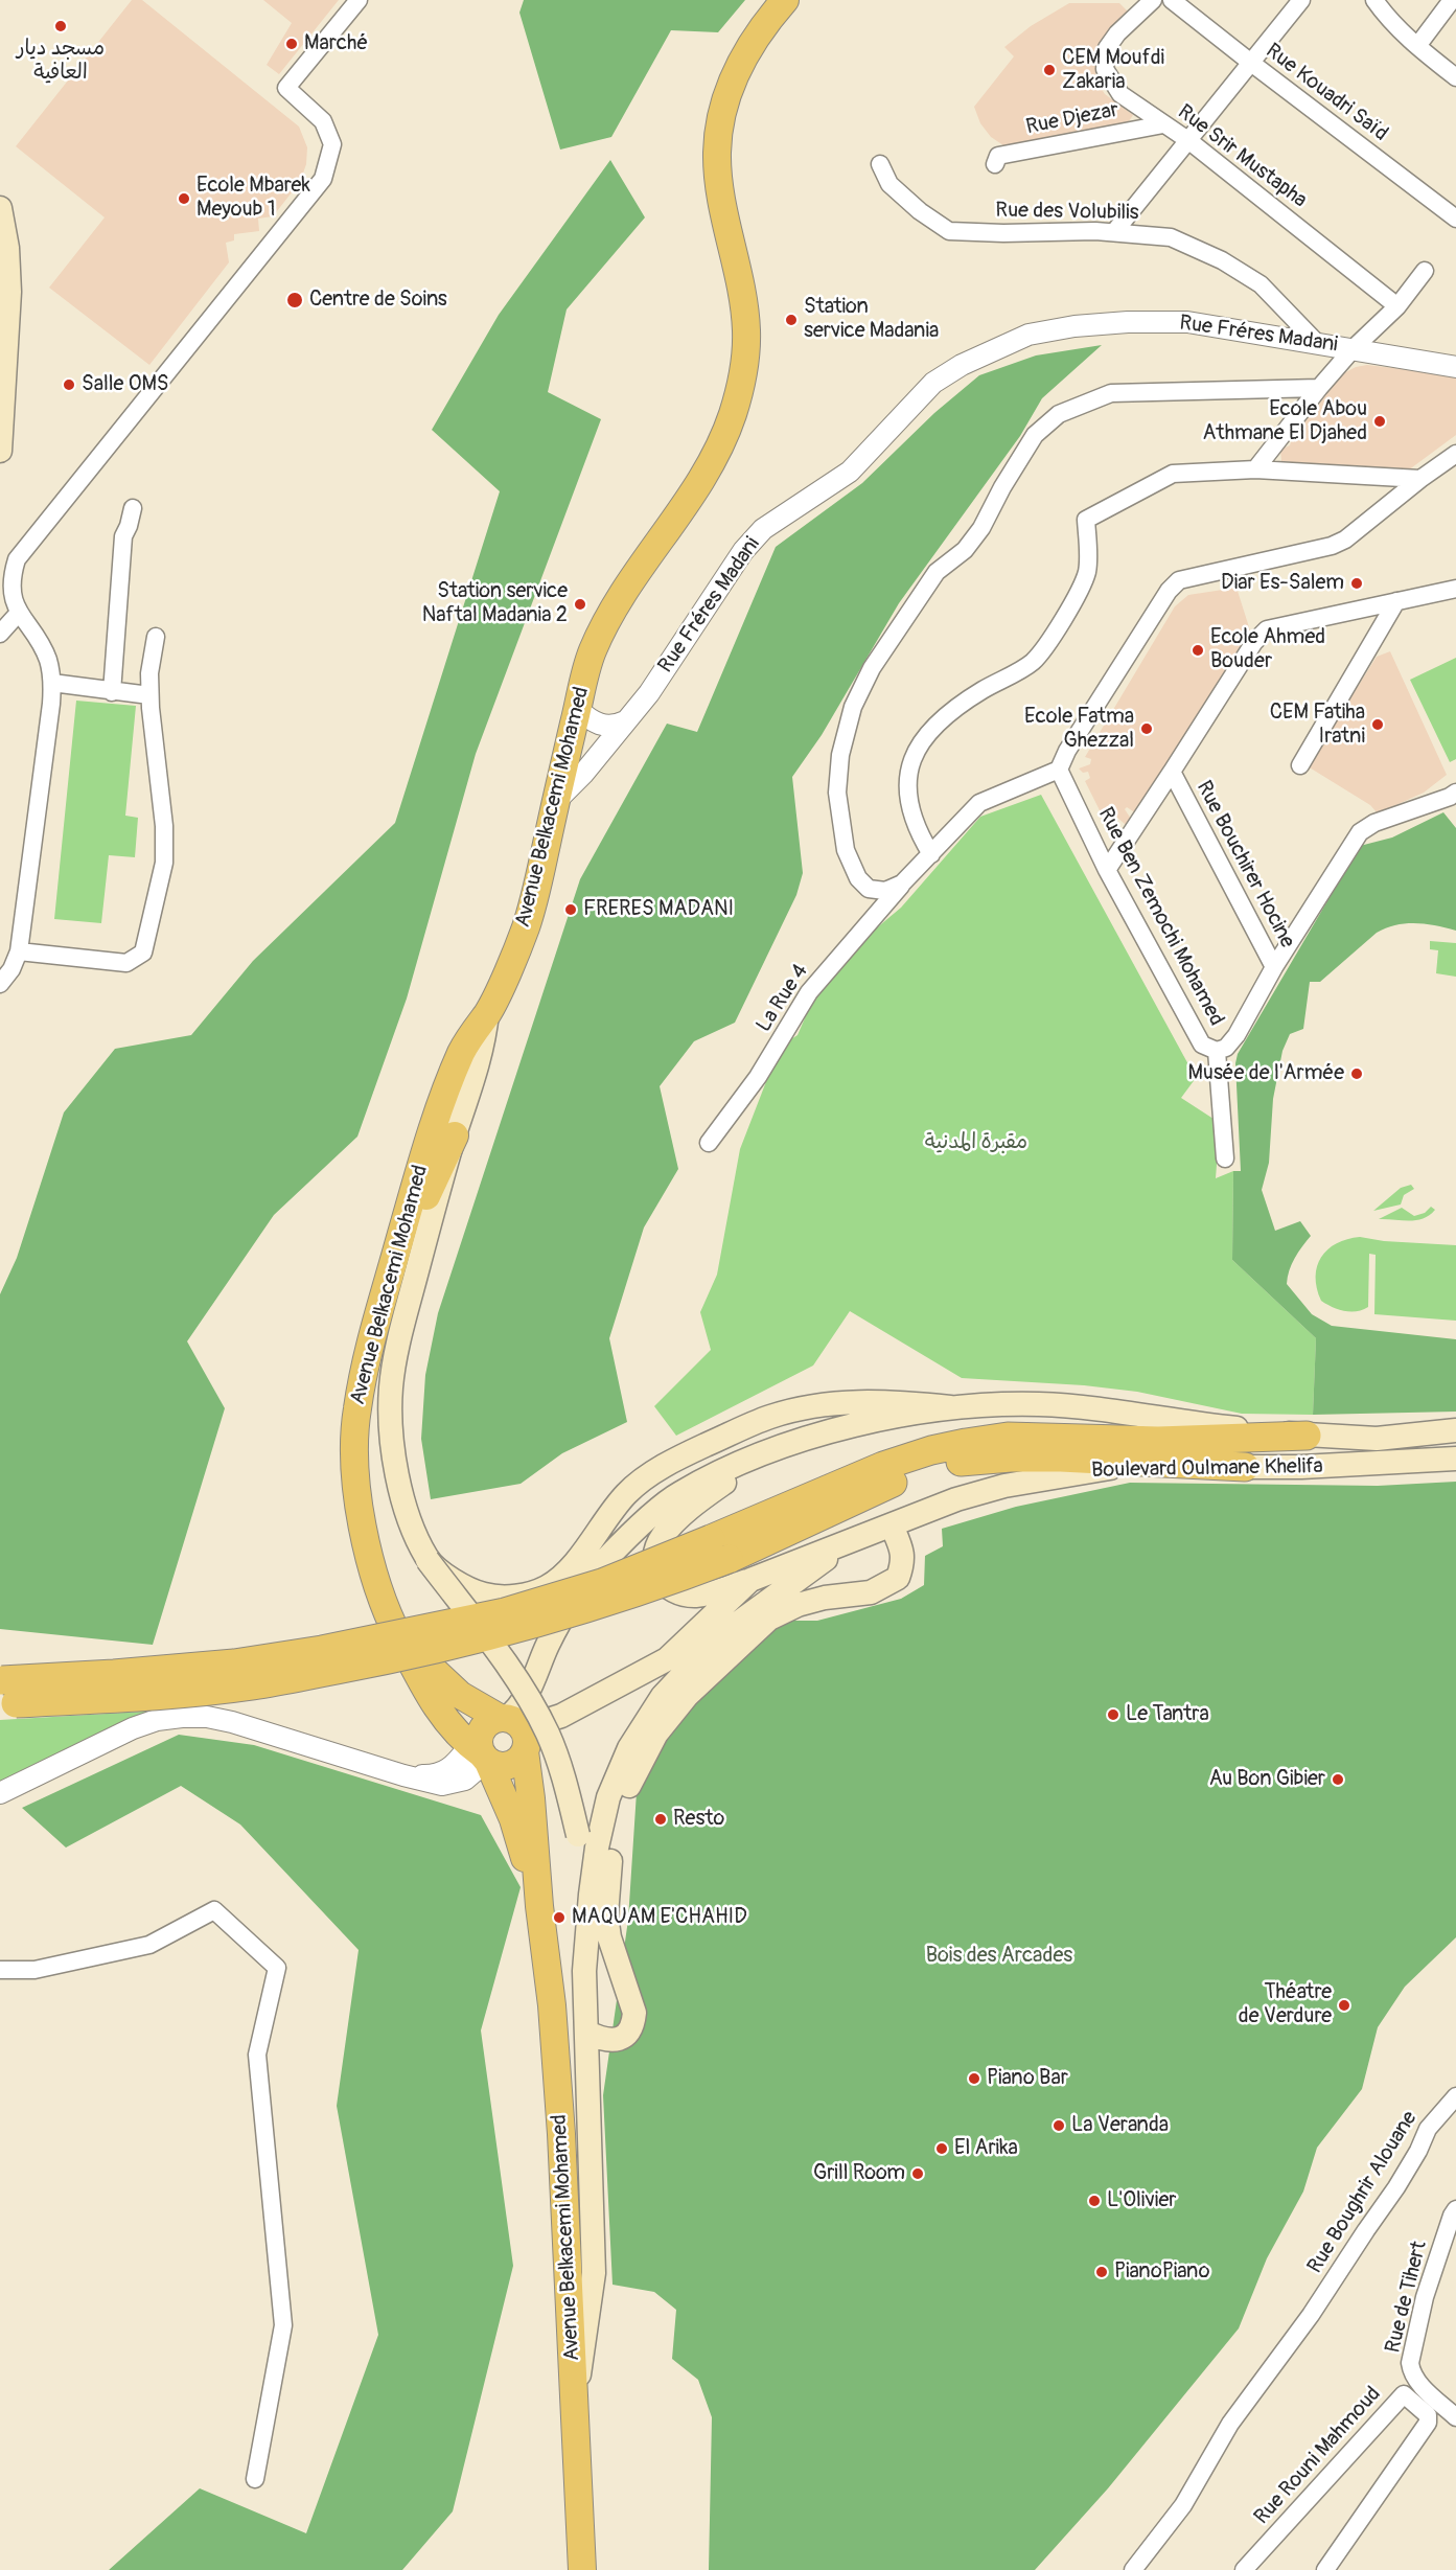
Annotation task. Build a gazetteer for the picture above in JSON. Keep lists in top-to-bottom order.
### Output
{
  "streets": {
    "main road": ["Avenue Belkacemi Mohamed", "Boulevard Oulmane Khelifa"],
    "street": [
      "Rue Kouadri Saïd",
      "Rue Djezar",
      "Rue Srir Mustapha",
      "Rue des Volubilis",
      "Rue Fréres Madani",
      "Rue Bouchirer Hocine",
      "Rue Ben Zemochi Mohamed",
      "La Rue 4",
      "Rue Boughrir Alouane",
      "Rue de Tihert",
      "Rue Rouni Mahmoud"
    ]
  },
  "crossings": [
    ["Rue Djezar", "Rue Srir Mustapha"],
    ["Rue des Volubilis", "Rue Fréres Madani"],
    ["Rue Fréres Madani", "Avenue Belkacemi Mohamed"],
    ["Rue Bouchirer Hocine", "Rue Ben Zemochi Mohamed"],
    ["Rue Ben Zemochi Mohamed", "La Rue 4"]
  ],
  "parks": ["مقبرة المدنية", "Bois des Arcades"],
  "places": [
    "مسجد ديار العافية",
    "Marché",
    "CEM Moufdi Zakaria",
    "Ecole Mbarek Meyoub 1",
    "Centre de Soins",
    "Station service Madania",
    "Salle OMS",
    "Ecole Abou Athmane El Djahed",
    "Diar Es-Salem",
    "Station service Naftal Madania 2",
    "Ecole Ahmed Bouder",
    "CEM Fatiha Iratni",
    "Ecole Fatma Ghezzal",
    "FRERES MADANI",
    "Musée de l'Armée",
    "Le Tantra",
    "Au Bon Gibier",
    "Resto",
    "MAQUAM E'CHAHID",
    "Théatre de Verdure",
    "Piano Bar",
    "La Veranda",
    "El Arika",
    "Grill Room",
    "L'Olivier",
    "PianoPiano"
  ]
}
